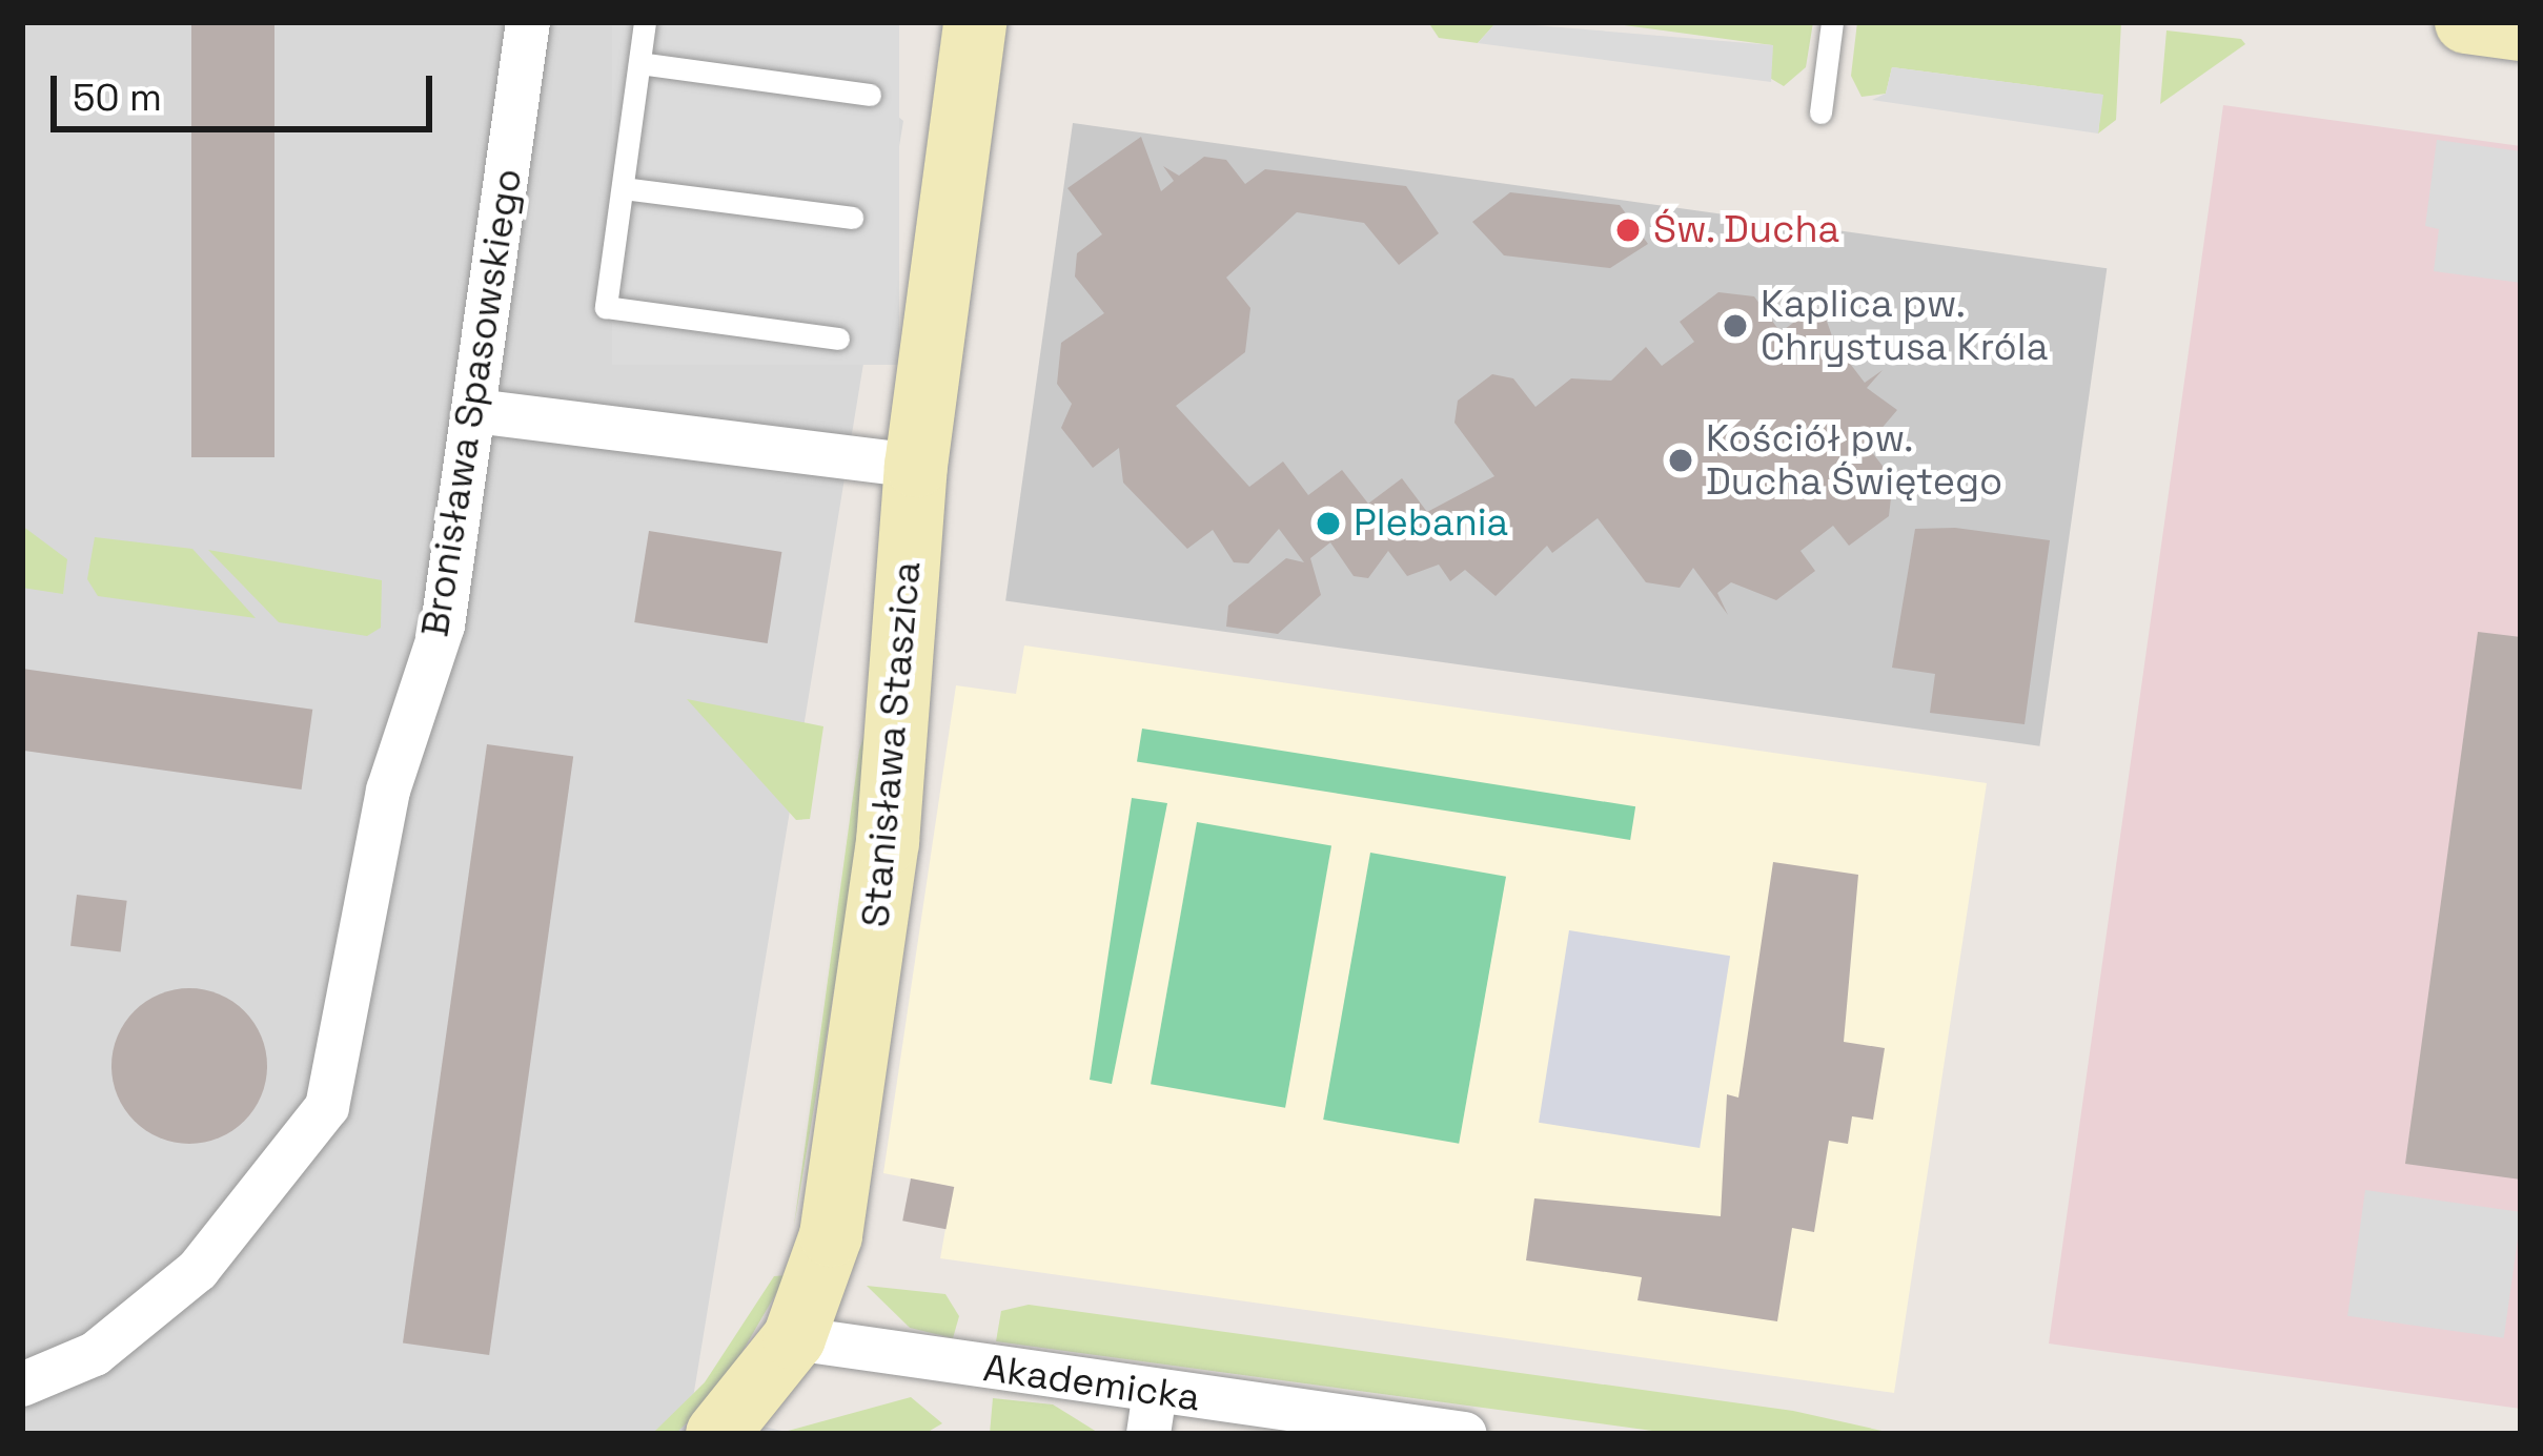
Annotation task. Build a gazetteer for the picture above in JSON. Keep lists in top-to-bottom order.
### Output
{
  "streets": {
    "street": ["Bronisława Spasowskiego", "Stanisława Staszica", "Akademicka"]
  },
  "crossings": [
    ["Stanisława Staszica", "Akademicka"]
  ],
  "places": [
    "Św. Ducha",
    "Kaplica pw. Chrystusa Króla",
    "Kościół pw. Ducha Świętego",
    "Plebania"
  ],
  "scale_bar": "50 m"
}
